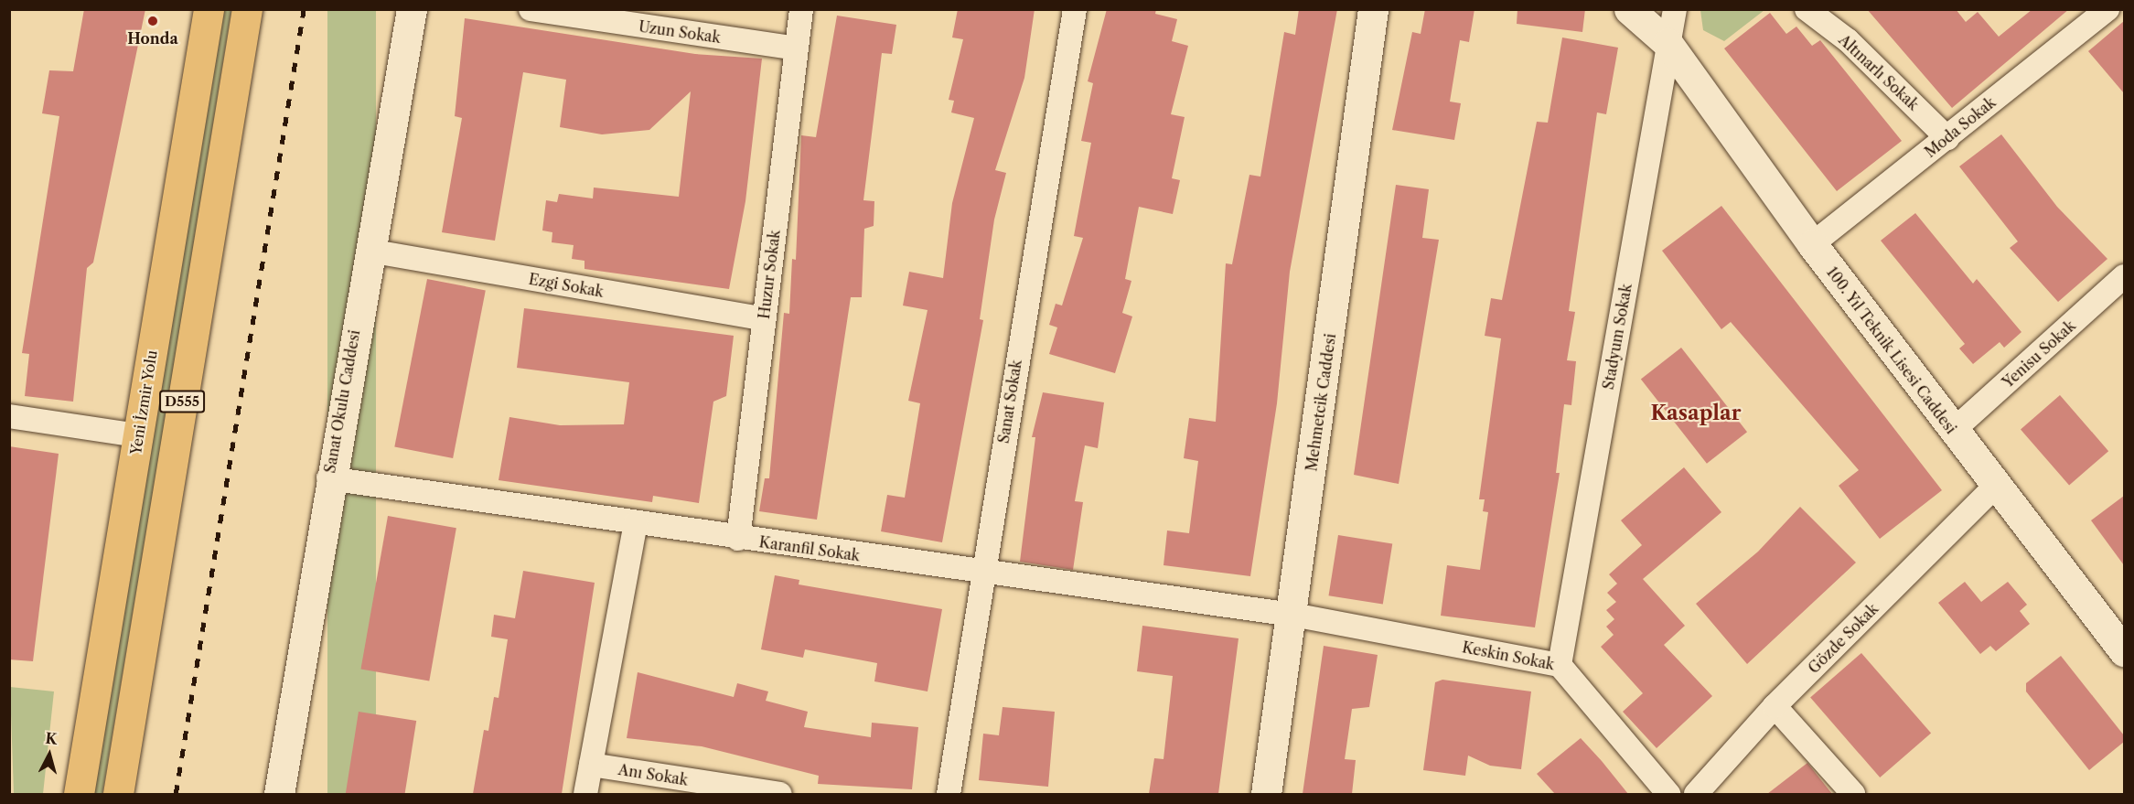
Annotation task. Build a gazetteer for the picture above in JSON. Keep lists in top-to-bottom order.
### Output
{
  "streets": {
    "highway": ["D555", "Yeni İzmir Yolu"],
    "main road": ["100. Yıl Teknik Lisesi Caddesi", "Sanat Okulu Caddesi", "Mehmetcik Caddesi"],
    "street": [
      "Uzun Sokak",
      "Altınarlı Sokak",
      "Moda Sokak",
      "Huzur Sokak",
      "Ezgi Sokak",
      "Stadyum Sokak",
      "Yenisu Sokak",
      "Sanat Sokak",
      "Karanfil Sokak",
      "Gözde Sokak",
      "Keskin Sokak",
      "Anı Sokak"
    ]
  },
  "crossings": [
    ["Uzun Sokak", "Huzur Sokak"],
    ["Altınarlı Sokak", "Moda Sokak"],
    ["Moda Sokak", "100. Yıl Teknik Lisesi Caddesi"],
    ["Huzur Sokak", "Ezgi Sokak"],
    ["Huzur Sokak", "Karanfil Sokak"],
    ["Ezgi Sokak", "Sanat Okulu Caddesi"],
    ["Stadyum Sokak", "100. Yıl Teknik Lisesi Caddesi"],
    ["Stadyum Sokak", "Keskin Sokak"],
    ["100. Yıl Teknik Lisesi Caddesi", "Yenisu Sokak"],
    ["100. Yıl Teknik Lisesi Caddesi", "Gözde Sokak"],
    ["Sanat Okulu Caddesi", "Karanfil Sokak"],
    ["Sanat Sokak", "Karanfil Sokak"],
    ["Mehmetcik Caddesi", "Karanfil Sokak"],
    ["Mehmetcik Caddesi", "Keskin Sokak"],
    ["Karanfil Sokak", "Keskin Sokak"]
  ],
  "districts": ["Kasaplar"],
  "places": ["Honda"],
  "north": "top"
}
